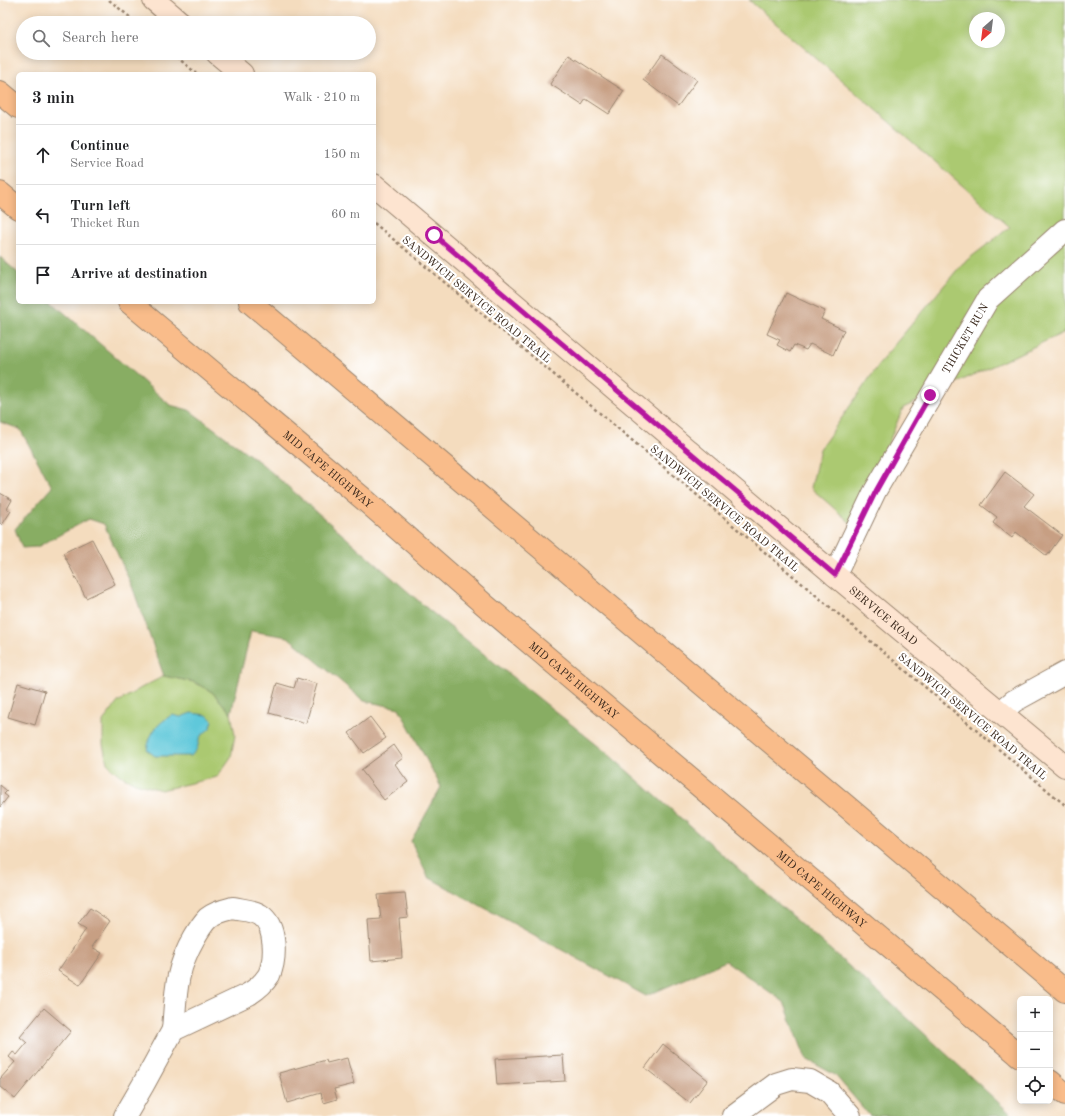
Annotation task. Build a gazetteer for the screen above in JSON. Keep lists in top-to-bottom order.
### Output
{
  "streets": {
    "highway": ["MID CAPE HIGHWAY"],
    "street": ["THICKET RUN", "SERVICE ROAD"],
    "path": ["SANDWICH SERVICE ROAD TRAIL"]
  },
  "crossings": [
    ["THICKET RUN", "SERVICE ROAD"]
  ],
  "north": "bottom left",
  "page": {
    "search": "Search here",
    "heading": ["3 min", "Walk · 210 m"],
    "list": [
      ["Continue", "Service Road", "150 m"],
      ["Turn left", "Thicket Run", "60 m"],
      "Arrive at destination"
    ],
    "map_buttons": ["+", "−"]
  }
}
